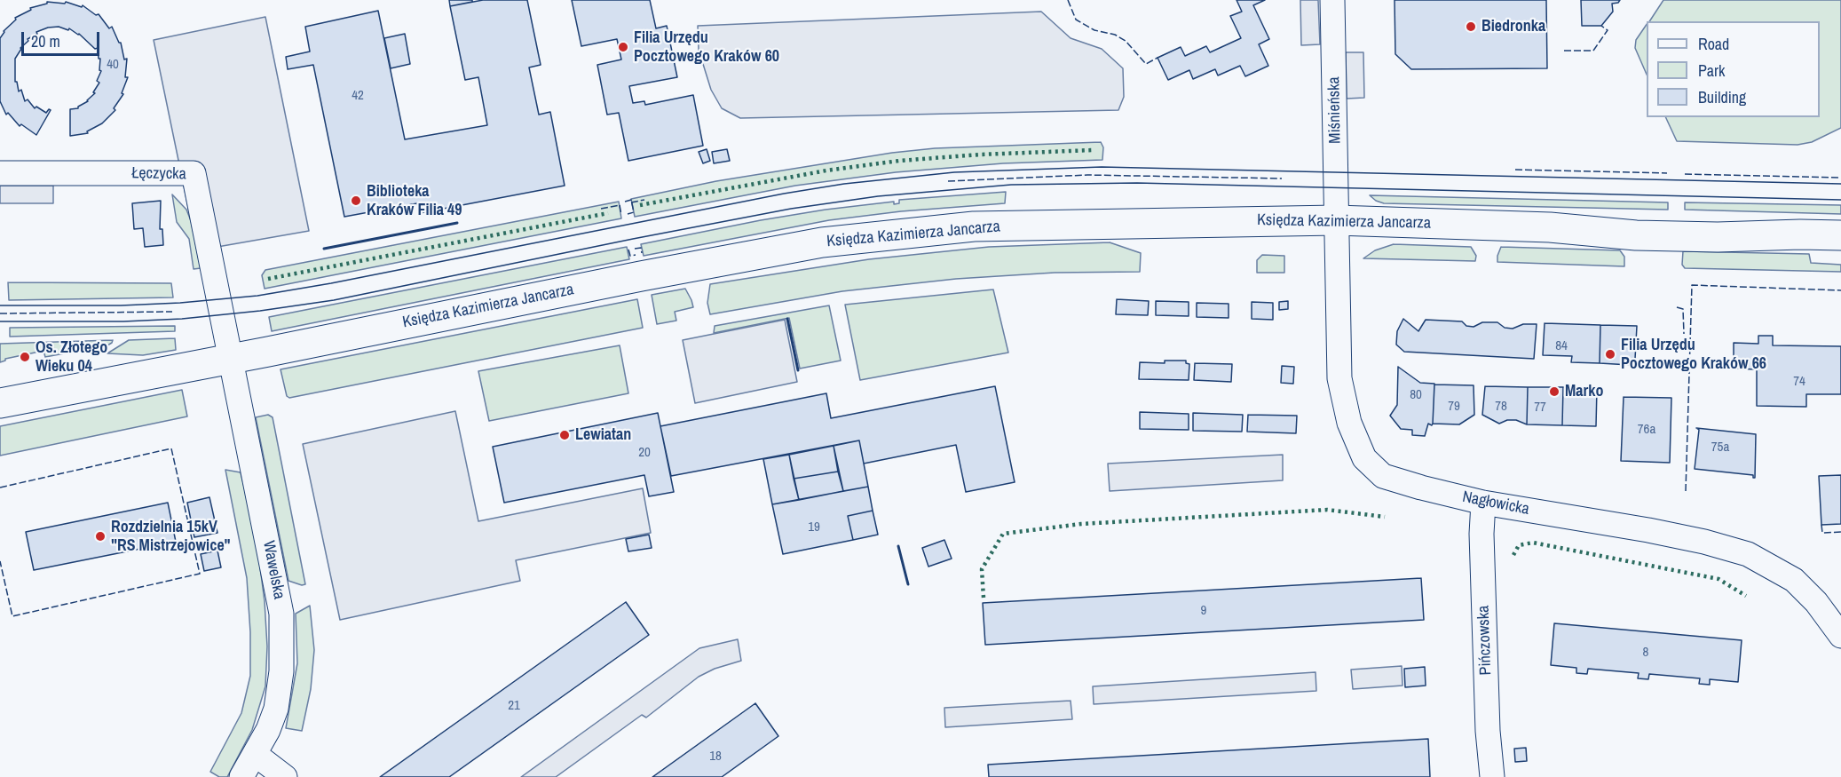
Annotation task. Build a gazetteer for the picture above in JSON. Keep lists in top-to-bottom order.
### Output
{
  "streets": {
    "street": [
      "Miśnieńska",
      "Łęczycka",
      "Księdza Kazimierza Jancarza",
      "Nagłowicka",
      "Wawelska",
      "Pińczowska"
    ]
  },
  "crossings": [
    ["Miśnieńska", "Księdza Kazimierza Jancarza"],
    ["Miśnieńska", "Nagłowicka"],
    ["Łęczycka", "Księdza Kazimierza Jancarza"],
    ["Łęczycka", "Wawelska"],
    ["Księdza Kazimierza Jancarza", "Nagłowicka"],
    ["Księdza Kazimierza Jancarza", "Wawelska"],
    ["Nagłowicka", "Pińczowska"]
  ],
  "places": [
    "Biedronka",
    "Filia Urzędu Pocztowego Kraków 60",
    "Biblioteka Kraków Filia 49",
    "Filia Urzędu Pocztowego Kraków 66",
    "Os. Złotego Wieku 04",
    "Marko",
    "Lewiatan",
    "Rozdzielnia 15kV \"RS Mistrzejowice\""
  ],
  "house_numbers": [
    "40",
    "42",
    "84",
    "74",
    "80",
    "79",
    "78",
    "77",
    "76a",
    "75a",
    "20",
    "19",
    "9",
    "8",
    "21",
    "18"
  ],
  "legend": ["Road", "Park", "Building"],
  "scale_bar": "20 m"
}
